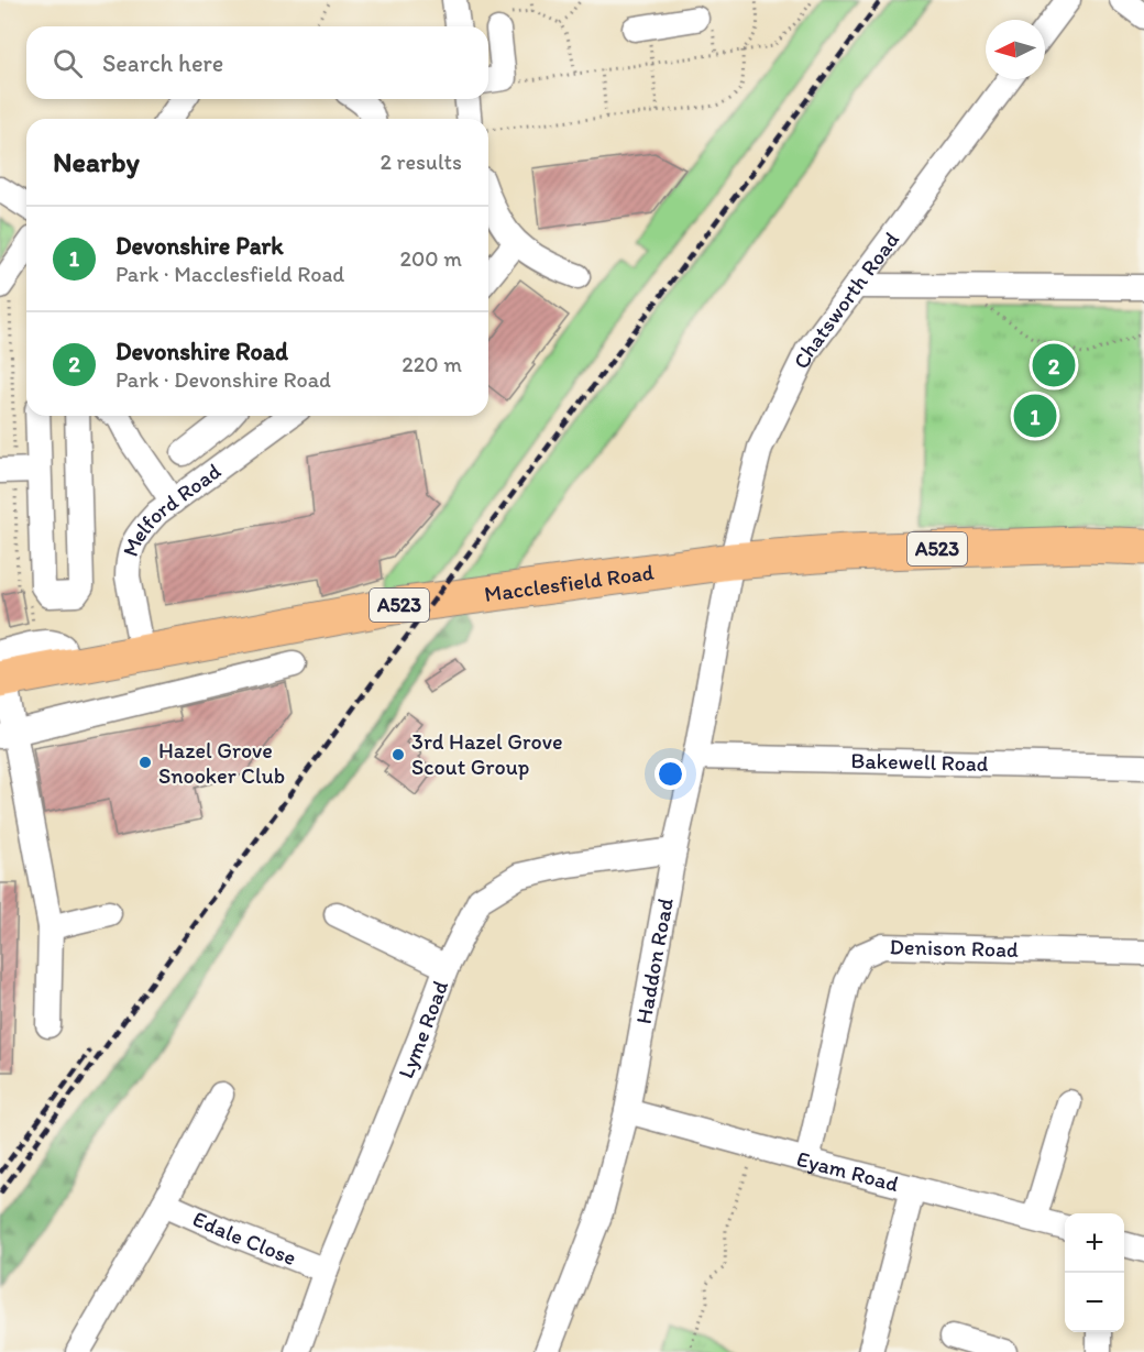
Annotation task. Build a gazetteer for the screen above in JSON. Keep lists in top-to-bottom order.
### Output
{
  "streets": {
    "highway": ["A523", "Macclesfield Road"],
    "street": [
      "Chatsworth Road",
      "Melford Road",
      "Bakewell Road",
      "Denison Road",
      "Haddon Road",
      "Lyme Road",
      "Eyam Road",
      "Edale Close"
    ]
  },
  "crossings": [
    ["Chatsworth Road", "Macclesfield Road"],
    ["Chatsworth Road", "Haddon Road"],
    ["Melford Road", "Macclesfield Road"],
    ["Macclesfield Road", "Haddon Road"],
    ["Bakewell Road", "Haddon Road"],
    ["Denison Road", "Eyam Road"],
    ["Haddon Road", "Lyme Road"],
    ["Haddon Road", "Eyam Road"],
    ["Lyme Road", "Edale Close"]
  ],
  "places": ["3rd Hazel Grove Scout Group", "Hazel Grove Snooker Club"],
  "north": "left",
  "page": {
    "search": "Search here",
    "heading": ["Nearby", "2 results"],
    "list": [
      {
        "mark": "1",
        "name": "Devonshire Park",
        "note": "Park · Macclesfield Road",
        "value": "200 m"
      },
      {
        "mark": "2",
        "name": "Devonshire Road",
        "note": "Park · Devonshire Road",
        "value": "220 m"
      }
    ],
    "pins": ["2", "1"],
    "map_buttons": ["+", "−"]
  }
}
